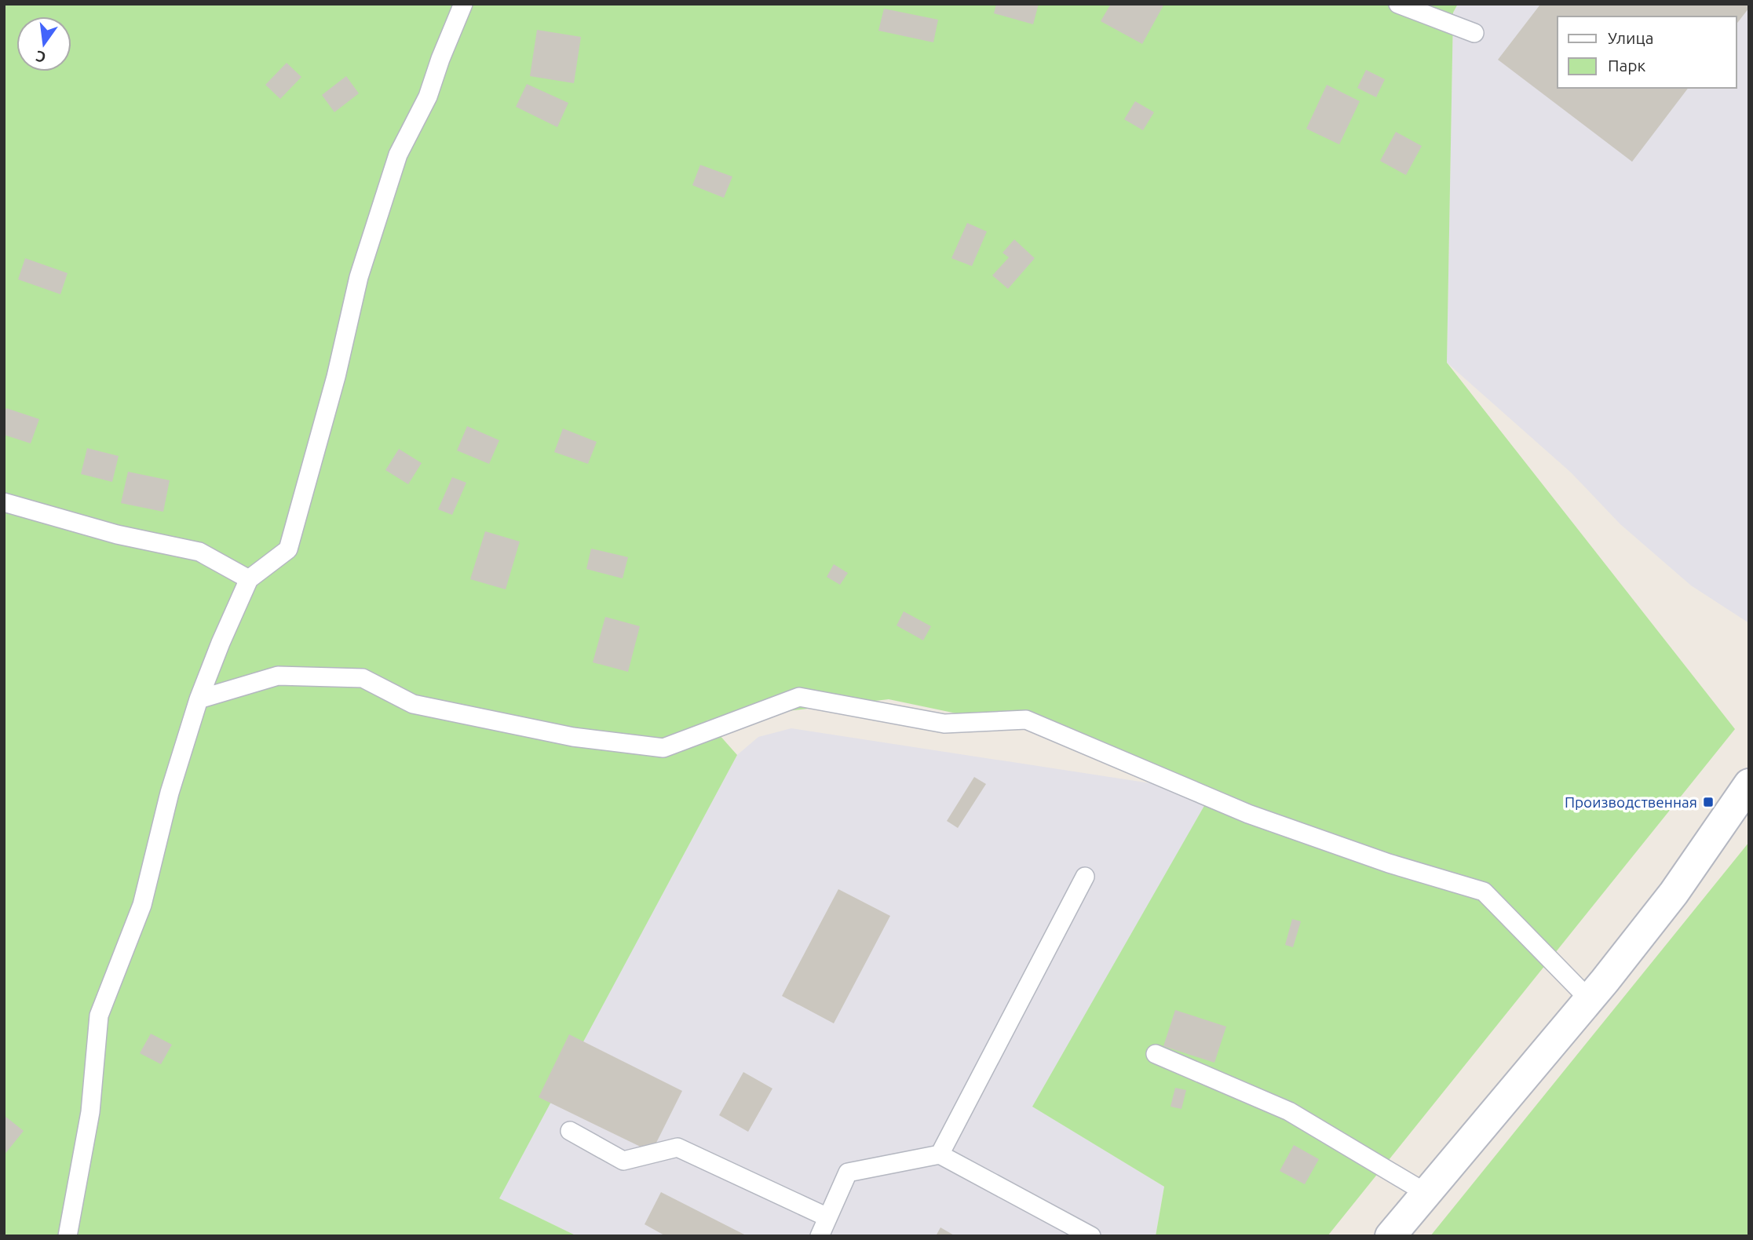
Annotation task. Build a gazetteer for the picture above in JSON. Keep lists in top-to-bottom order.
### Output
{
  "places": {
    "transit": ["Производственная"]
  },
  "legend": ["Улица", "Парк"],
  "north": "bottom"
}
